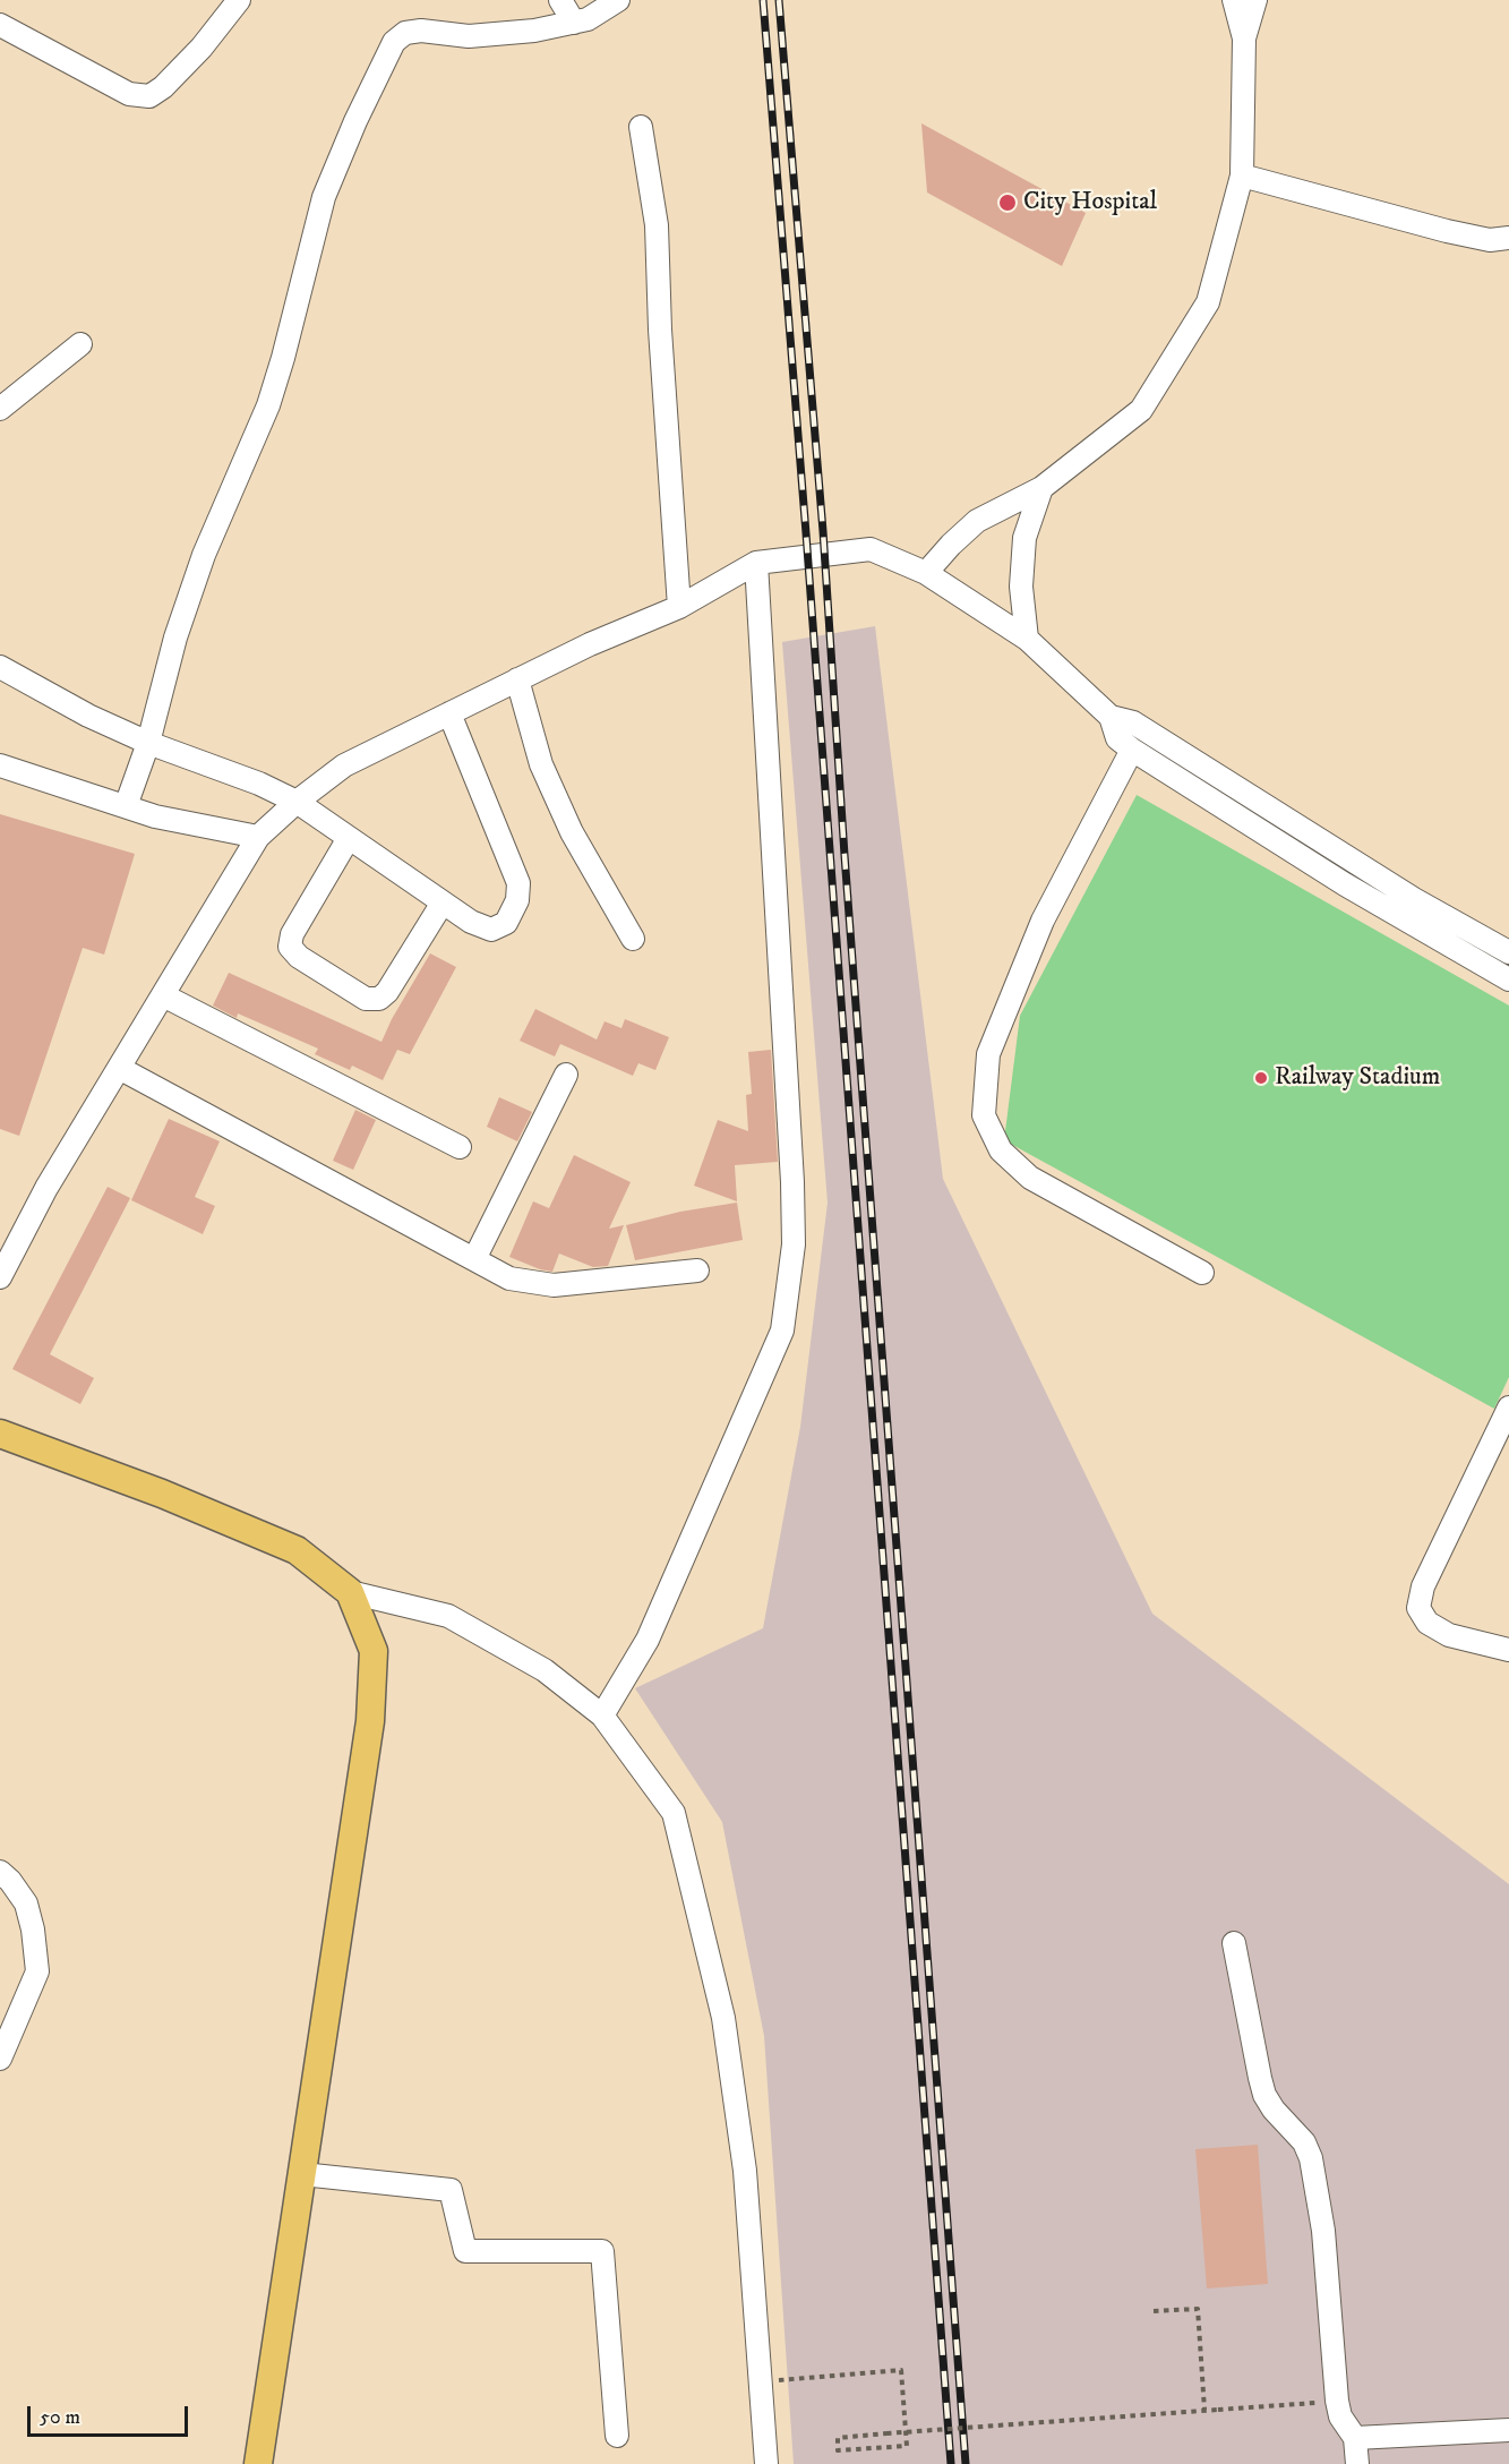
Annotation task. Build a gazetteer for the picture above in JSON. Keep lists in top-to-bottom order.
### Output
{
  "places": ["City Hospital", "Railway Stadium"],
  "scale_bar": "50 m"
}
